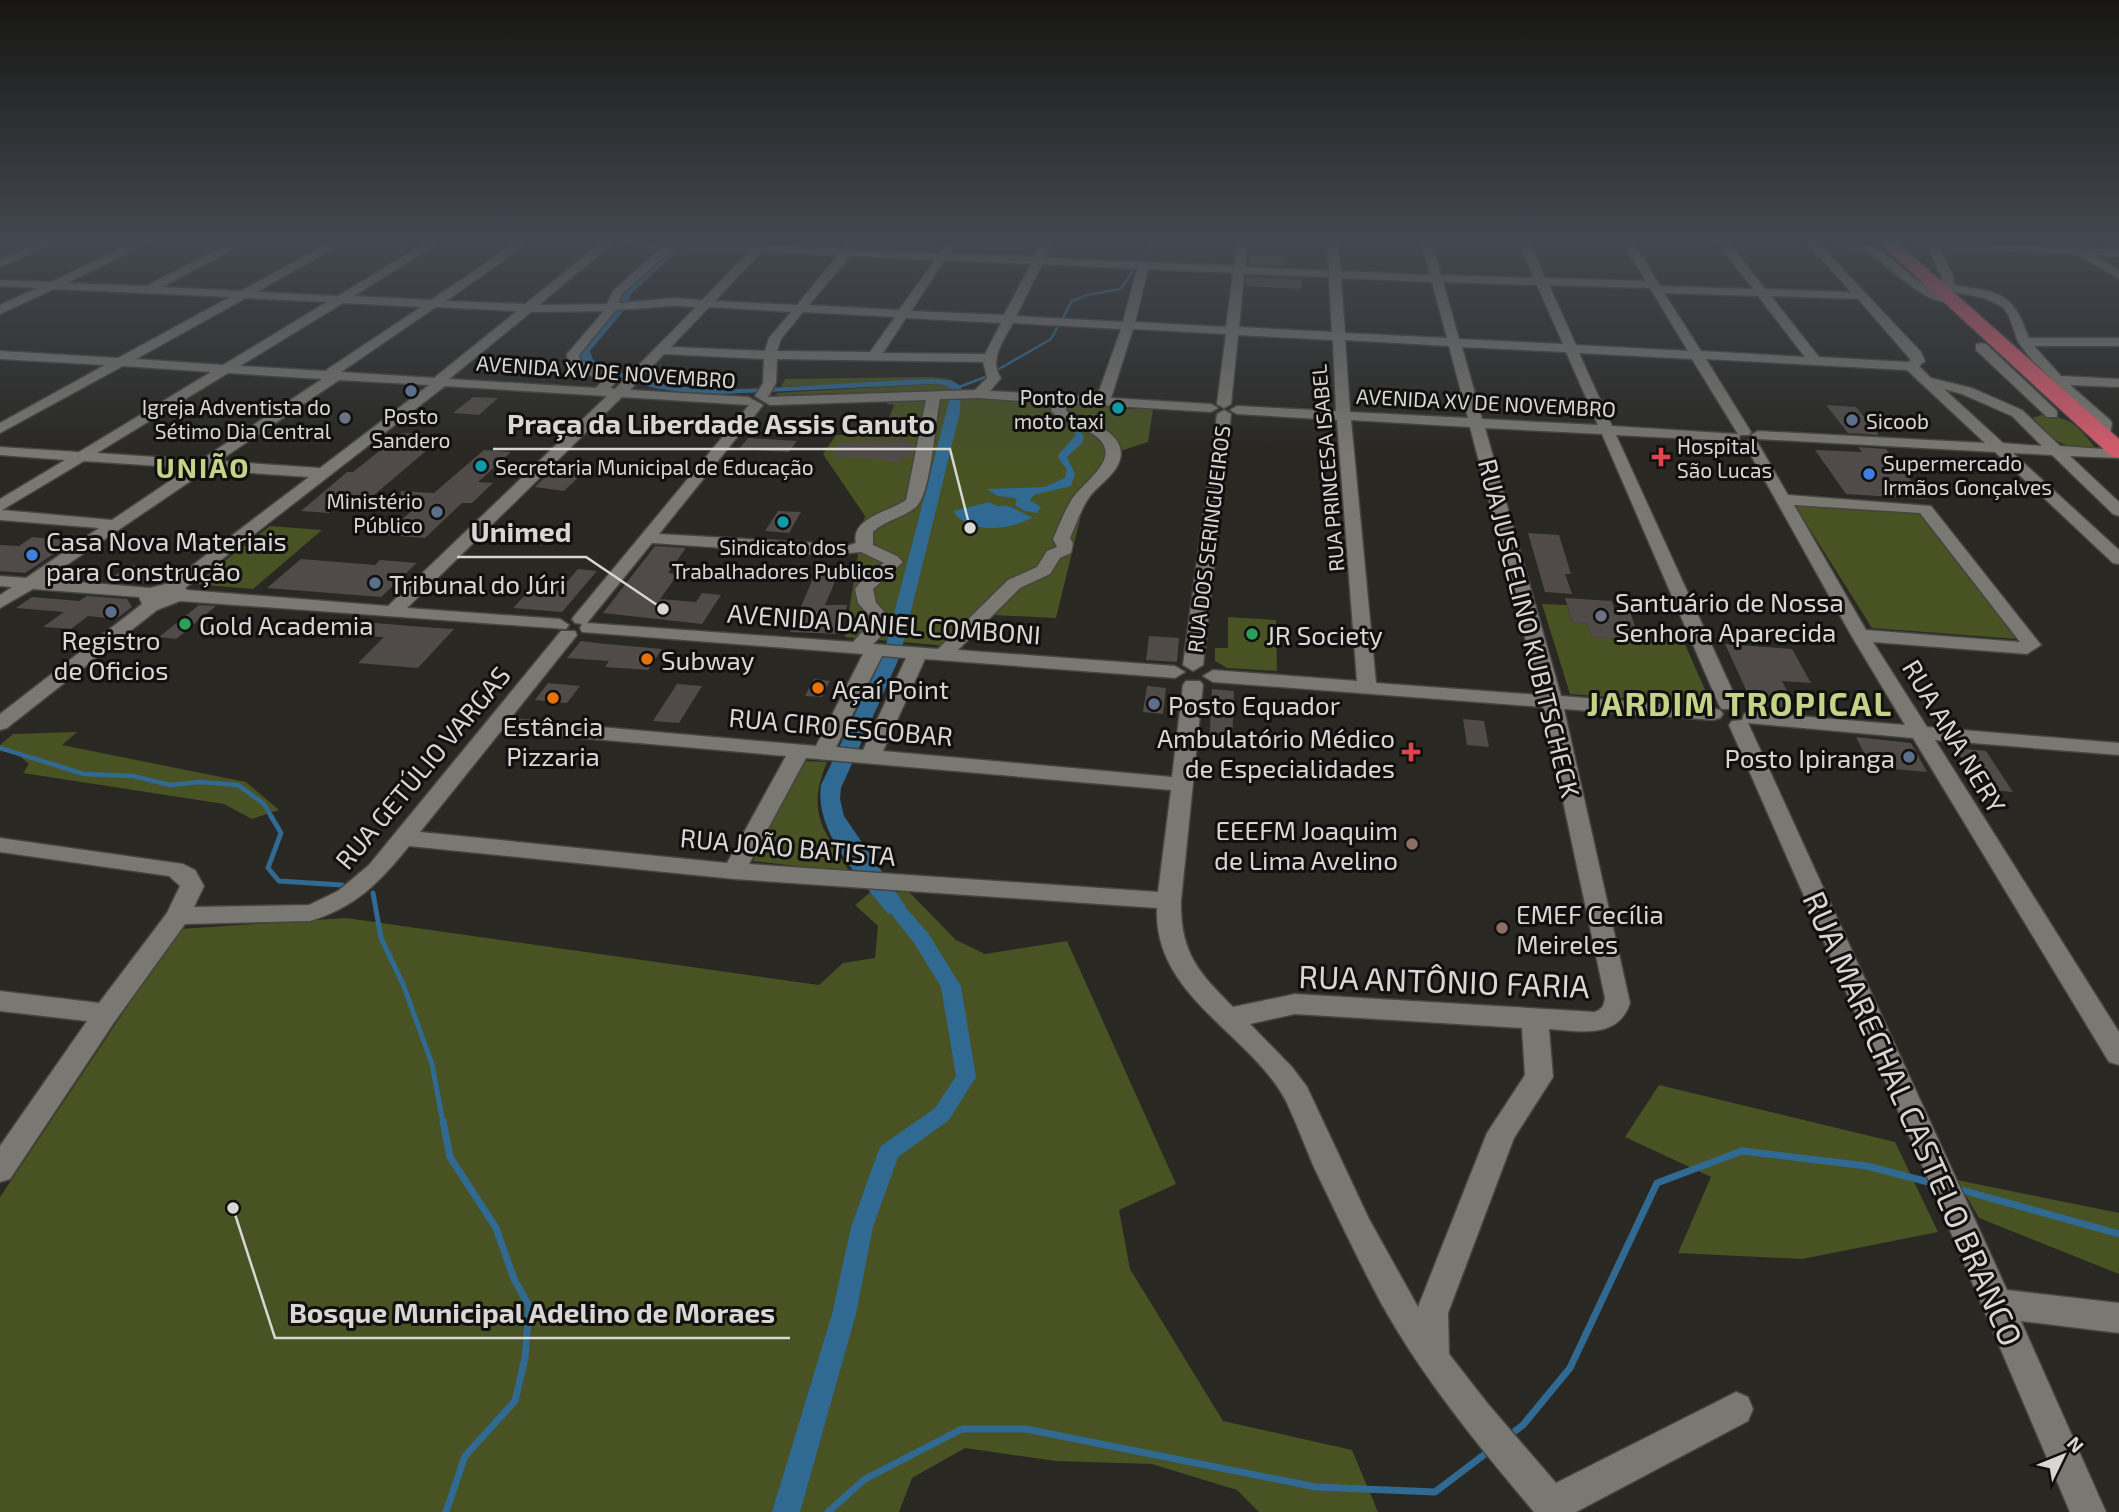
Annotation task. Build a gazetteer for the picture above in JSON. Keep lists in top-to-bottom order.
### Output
{
  "streets": {
    "street": [
      "AVENIDA XV DE NOVEMBRO",
      "RUA PRINCESA ISABEL",
      "RUA DOS SERINGUEIROS",
      "AVENIDA DANIEL COMBONI",
      "RUA JUSCELINO KUBITSCHECK",
      "RUA CIRO ESCOBAR",
      "RUA ANA NERY",
      "RUA GETÚLIO VARGAS",
      "RUA JOÃO BATISTA",
      "RUA ANTÔNIO FARIA",
      "RUA MARECHAL CASTELO BRANCO"
    ]
  },
  "crossings": [
    ["AVENIDA XV DE NOVEMBRO", "RUA PRINCESA ISABEL"],
    ["AVENIDA XV DE NOVEMBRO", "RUA DOS SERINGUEIROS"],
    ["AVENIDA XV DE NOVEMBRO", "RUA JUSCELINO KUBITSCHECK"],
    ["AVENIDA XV DE NOVEMBRO", "RUA ANA NERY"],
    ["AVENIDA XV DE NOVEMBRO", "RUA GETÚLIO VARGAS"],
    ["AVENIDA XV DE NOVEMBRO", "RUA MARECHAL CASTELO BRANCO"],
    ["RUA PRINCESA ISABEL", "AVENIDA DANIEL COMBONI"],
    ["RUA DOS SERINGUEIROS", "AVENIDA DANIEL COMBONI"],
    ["RUA DOS SERINGUEIROS", "RUA CIRO ESCOBAR"],
    ["RUA DOS SERINGUEIROS", "RUA JOÃO BATISTA"],
    ["RUA DOS SERINGUEIROS", "RUA ANTÔNIO FARIA"],
    ["AVENIDA DANIEL COMBONI", "RUA JUSCELINO KUBITSCHECK"],
    ["AVENIDA DANIEL COMBONI", "RUA ANA NERY"],
    ["AVENIDA DANIEL COMBONI", "RUA GETÚLIO VARGAS"],
    ["AVENIDA DANIEL COMBONI", "RUA MARECHAL CASTELO BRANCO"],
    ["RUA JUSCELINO KUBITSCHECK", "RUA ANTÔNIO FARIA"],
    ["RUA CIRO ESCOBAR", "RUA GETÚLIO VARGAS"],
    ["RUA GETÚLIO VARGAS", "RUA JOÃO BATISTA"]
  ],
  "districts": ["UNIÃO", "JARDIM TROPICAL"],
  "places": {
    "other": [
      "Posto Sandero",
      "Ponto de moto taxi",
      "Igreja Adventista do Sétimo Dia Central",
      "Sicoob",
      "Secretaria Municipal de Educação",
      "Supermercado Irmãos Gonçalves",
      "Ministério Público",
      "Sindicato dos Trabalhadores Publicos",
      "Praça da Liberdade Assis Canuto",
      "Casa Nova Materiais para Construção",
      "Tribunal do Júri",
      "Unimed",
      "Registro de Oficios",
      "Santuário de Nossa Senhora Aparecida",
      "Gold Academia",
      "JR Society",
      "Subway",
      "Açaí Point",
      "Estância Pizzaria",
      "Posto Equador",
      "Posto Ipiranga",
      "EEEFM Joaquim de Lima Avelino",
      "EMEF Cecília Meireles",
      "Bosque Municipal Adelino de Moraes"
    ],
    "health": ["Hospital São Lucas", "Ambulatório Médico de Especialidades"]
  },
  "north": "top right"
}
